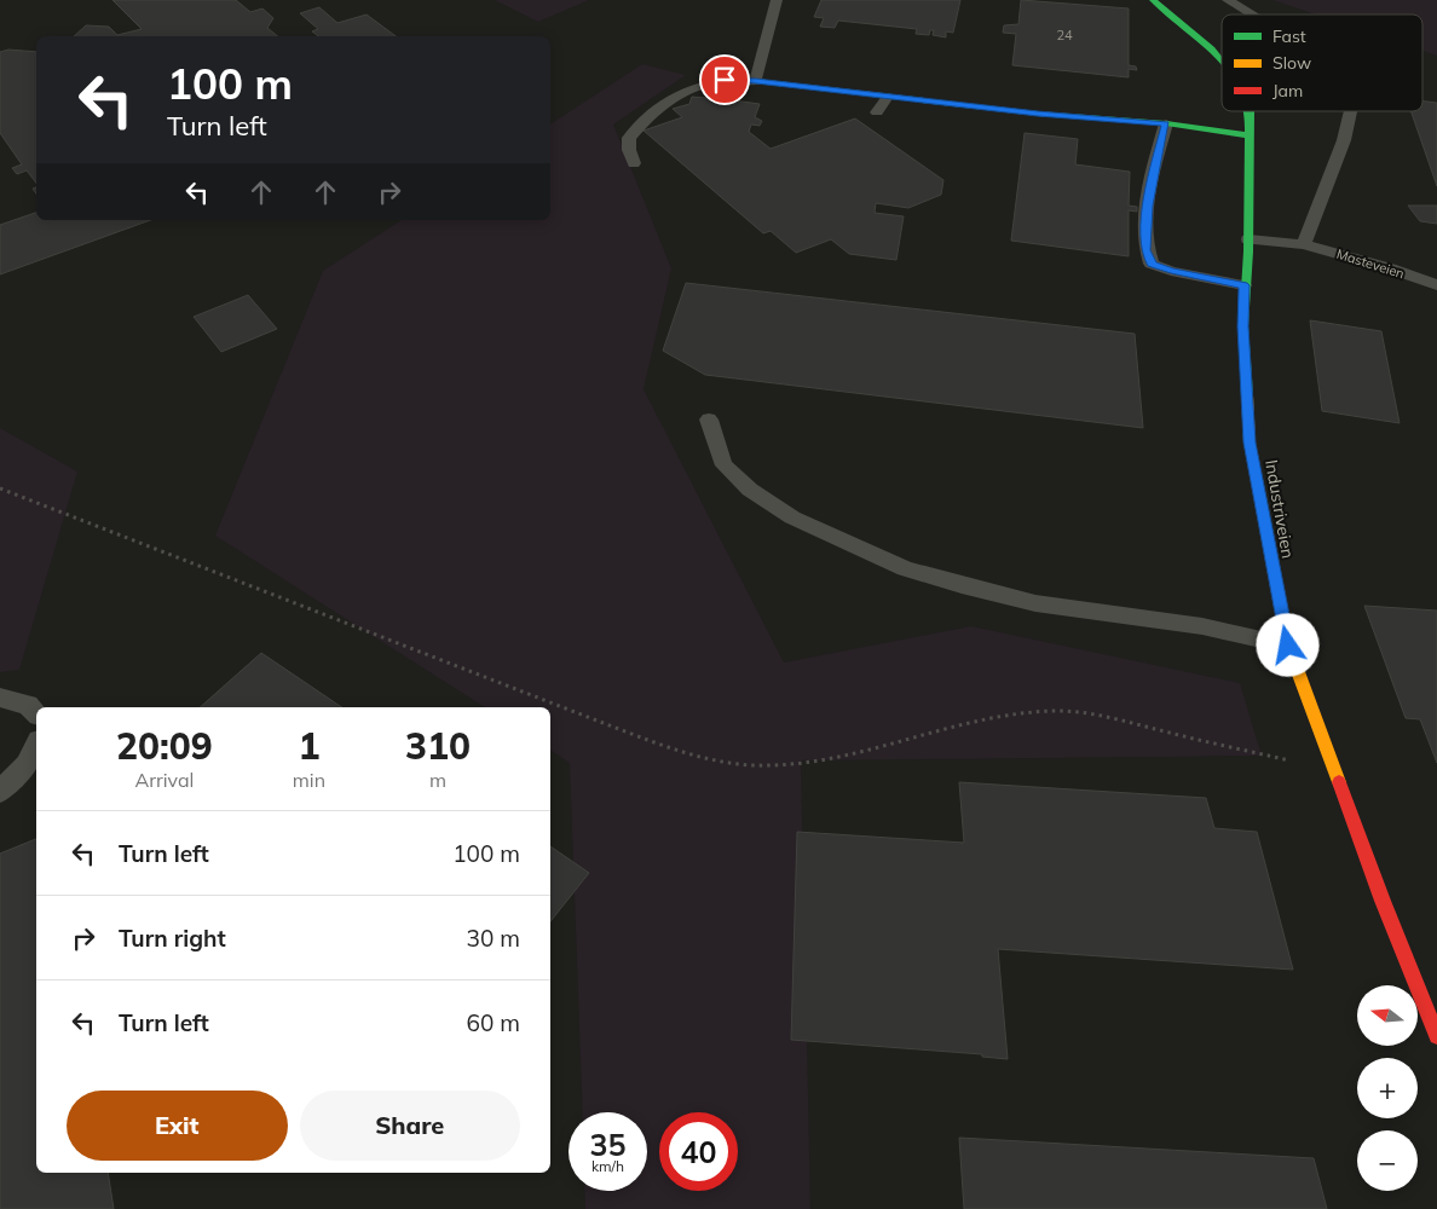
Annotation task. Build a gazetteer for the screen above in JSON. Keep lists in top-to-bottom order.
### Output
{
  "streets": {
    "street": ["Industriveien"],
    "lane": ["Masteveien"]
  },
  "crossings": [
    ["Masteveien", "Industriveien"]
  ],
  "house_numbers": ["24"],
  "legend": ["Fast", "Slow", "Jam"],
  "north": "left",
  "page": {
    "turn": ["100 m", "Turn left"],
    "eta": [
      "20:09",
      "Arrival",
      "1",
      "min",
      "310",
      "m"
    ],
    "list": [
      {
        "name": "Turn left",
        "value": "100 m"
      },
      {
        "name": "Turn right",
        "value": "30 m"
      },
      {
        "name": "Turn left",
        "value": "60 m"
      }
    ],
    "map_buttons": ["+", "−"],
    "buttons": ["Exit", "Share"],
    "speed": "35 km/h",
    "limit": "40"
  }
}
